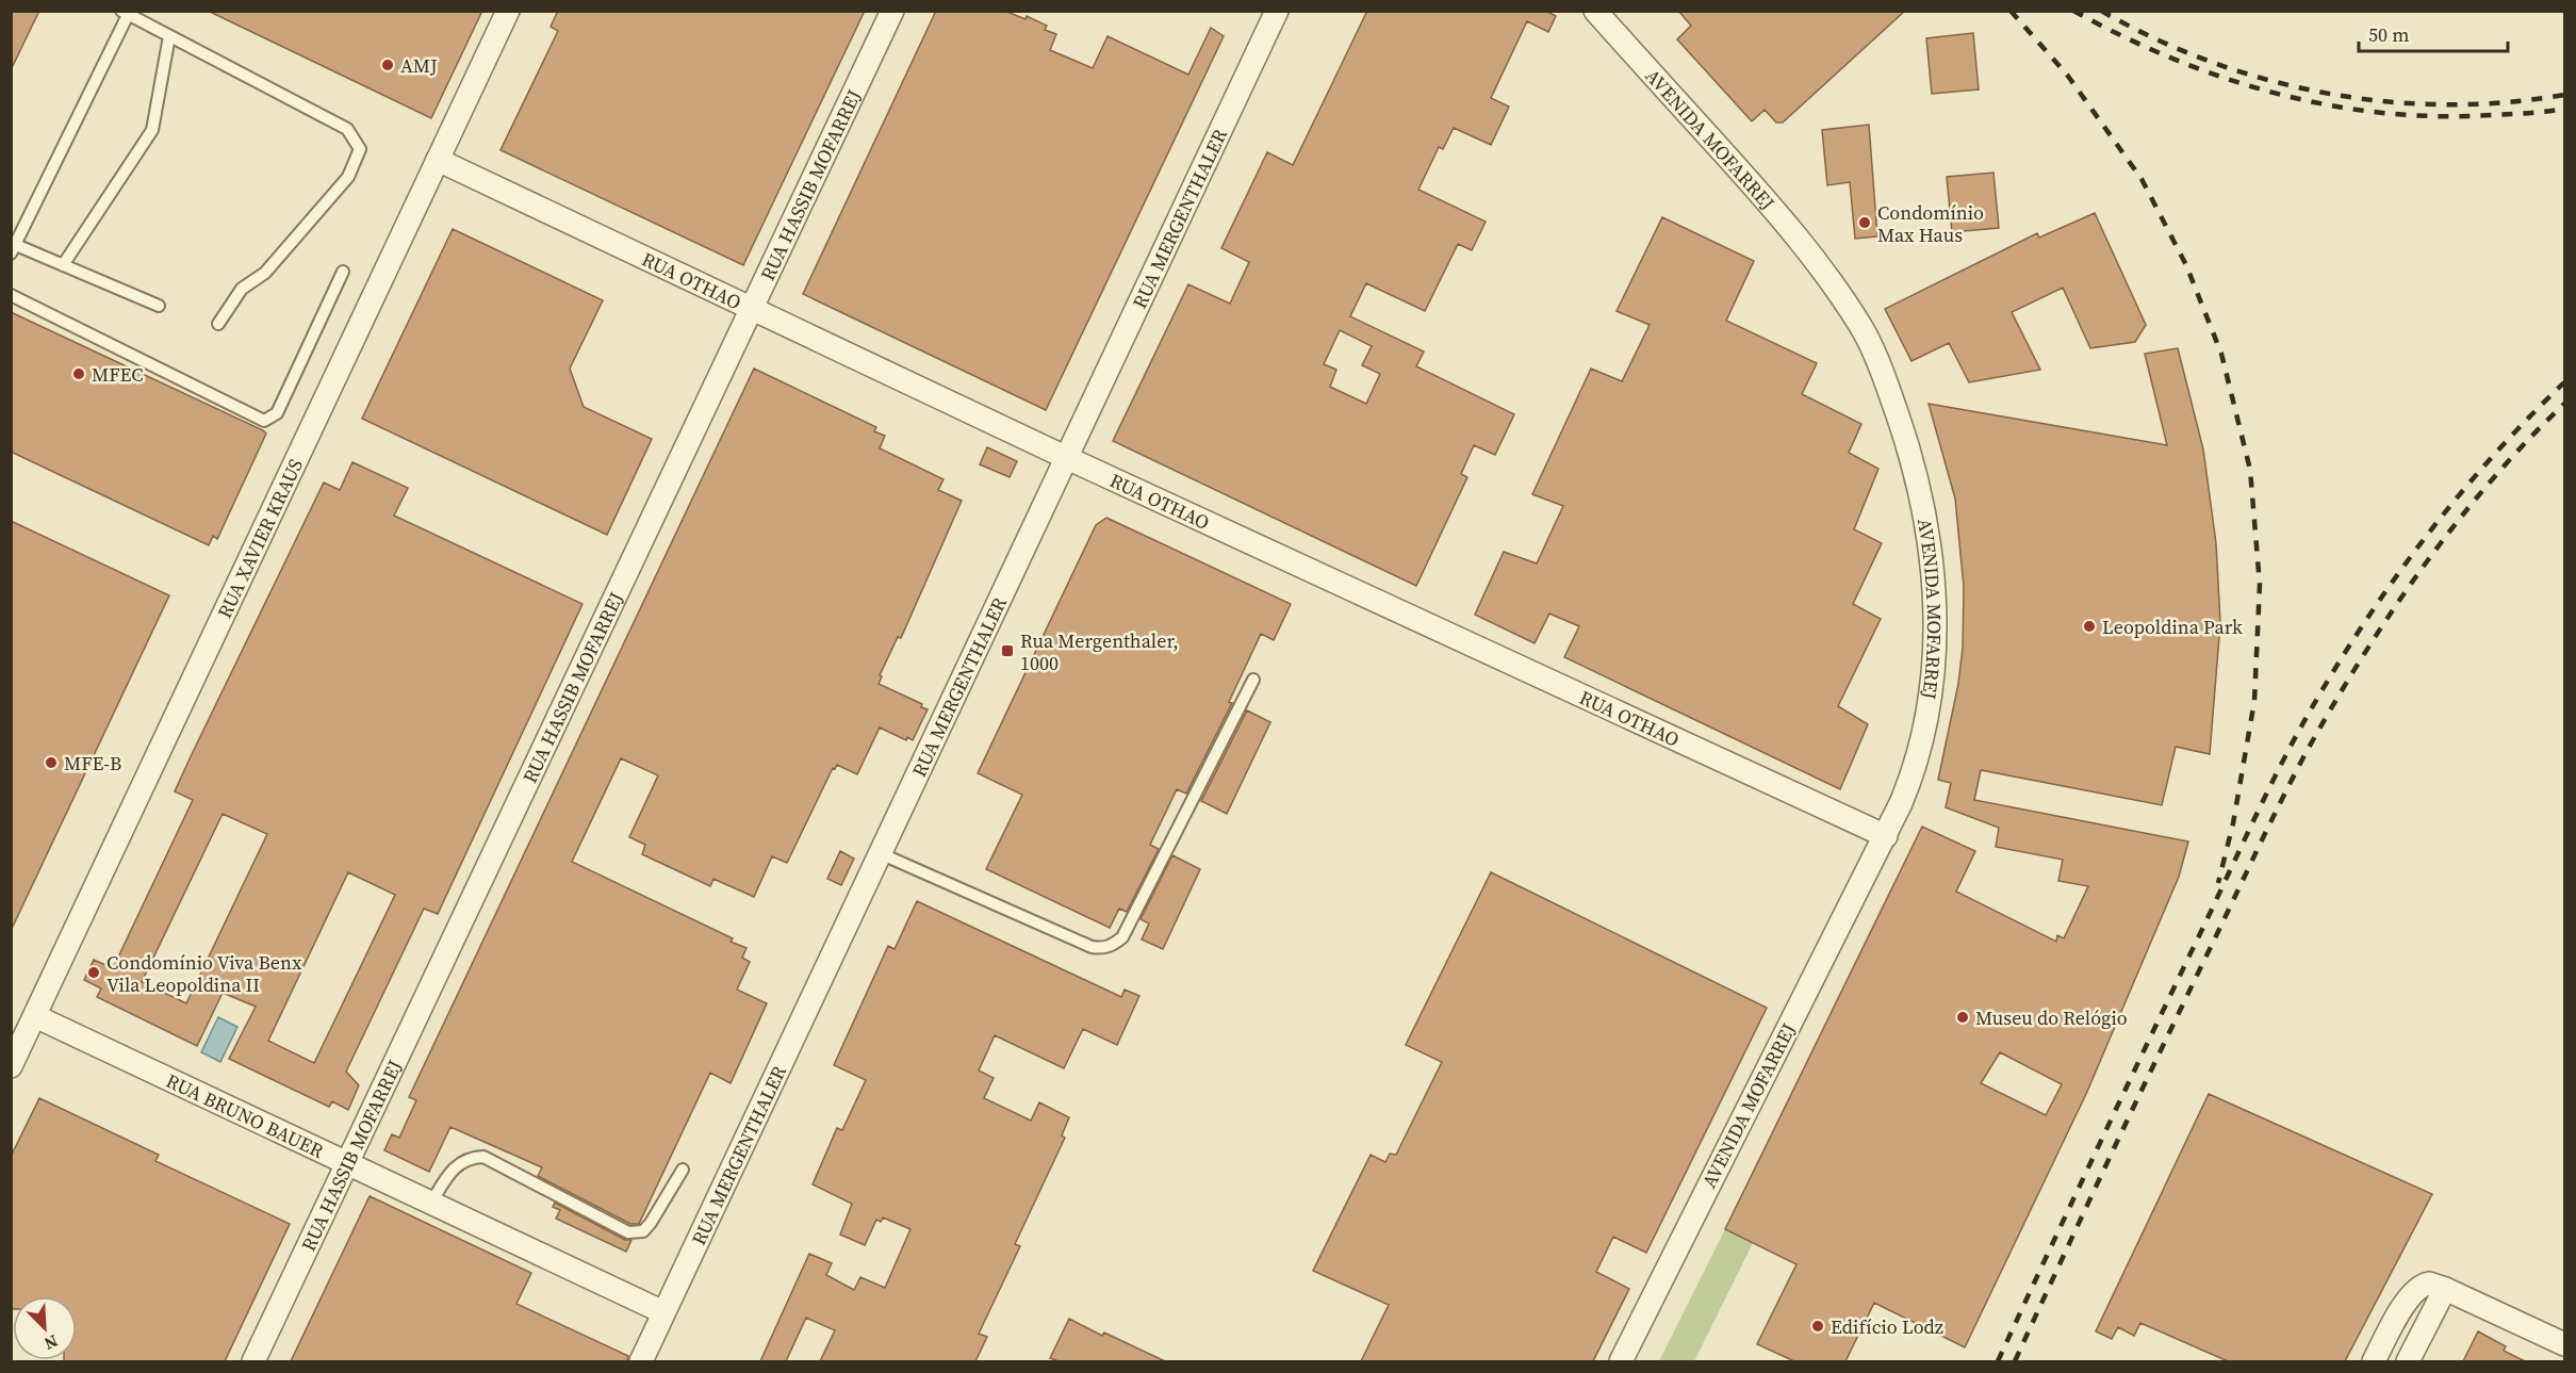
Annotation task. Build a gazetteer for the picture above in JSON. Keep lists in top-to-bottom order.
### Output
{
  "streets": {
    "street": [
      "AVENIDA MOFARREJ",
      "RUA HASSIB MOFARREJ",
      "RUA MERGENTHALER",
      "RUA OTHAO",
      "RUA XAVIER KRAUS",
      "RUA BRUNO BAUER"
    ]
  },
  "crossings": [
    ["AVENIDA MOFARREJ", "RUA OTHAO"],
    ["RUA HASSIB MOFARREJ", "RUA OTHAO"],
    ["RUA HASSIB MOFARREJ", "RUA BRUNO BAUER"],
    ["RUA MERGENTHALER", "RUA OTHAO"],
    ["RUA MERGENTHALER", "RUA BRUNO BAUER"],
    ["RUA OTHAO", "RUA XAVIER KRAUS"],
    ["RUA XAVIER KRAUS", "RUA BRUNO BAUER"]
  ],
  "places": {
    "other": [
      "AMJ",
      "Condomínio Max Haus",
      "MFEC",
      "Leopoldina Park",
      "MFE-B",
      "Condomínio Viva Benx Vila Leopoldina II",
      "Museu do Relógio",
      "Edifício Lodz"
    ],
    "transit": ["Rua Mergenthaler, 1000"]
  },
  "scale_bar": "50 m",
  "north": "bottom right"
}
